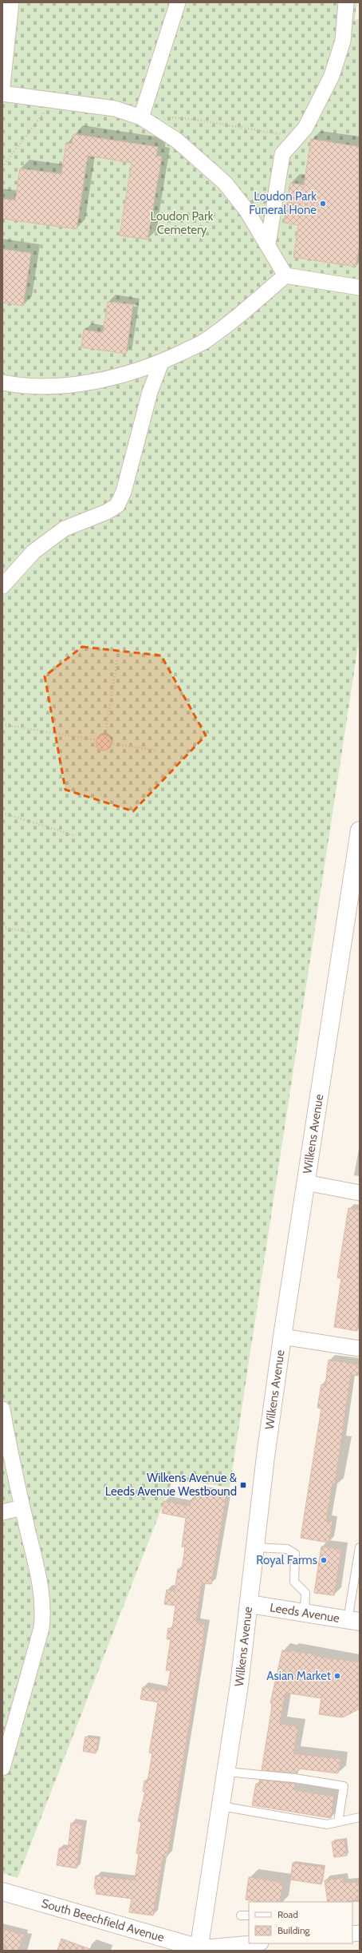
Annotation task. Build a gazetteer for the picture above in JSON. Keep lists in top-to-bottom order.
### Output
{
  "streets": {
    "main road": ["Wilkens Avenue", "Leeds Avenue", "South Beechfield Avenue"]
  },
  "crossings": [
    ["Wilkens Avenue", "Leeds Avenue"],
    ["Wilkens Avenue", "South Beechfield Avenue"]
  ],
  "parks": ["Loudon Park Cemetery"],
  "places": {
    "other": ["Loudon Park Funeral Hone", "Royal Farms", "Asian Market"],
    "transit": ["Wilkens Avenue & Leeds Avenue Westbound"]
  },
  "legend": ["Road", "Building"]
}
